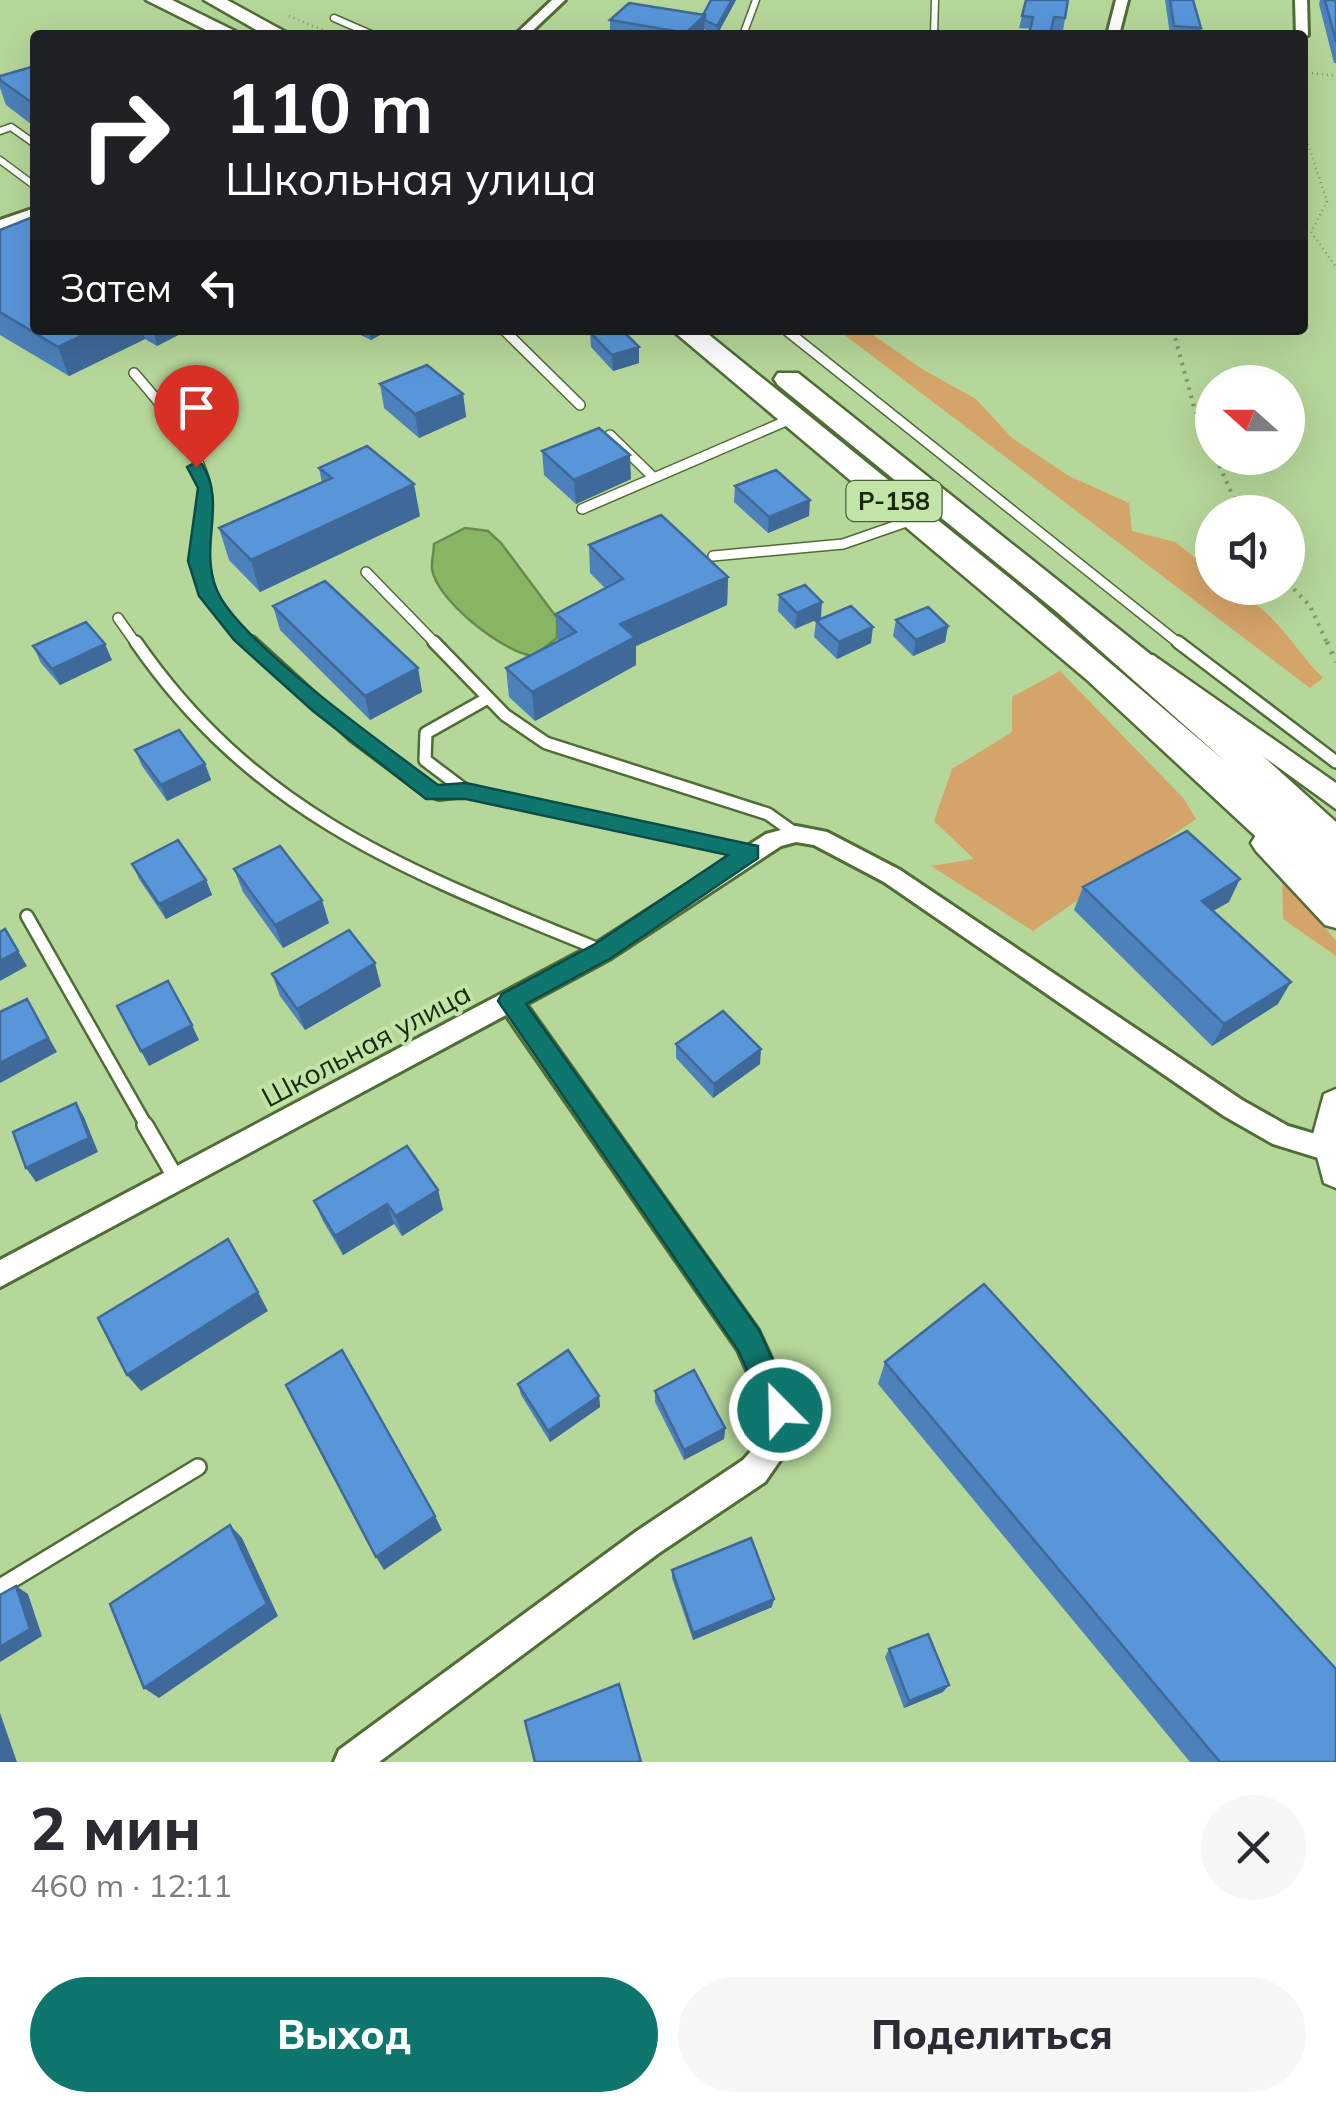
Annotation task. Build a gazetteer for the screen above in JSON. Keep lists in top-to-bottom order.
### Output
{
  "streets": {
    "highway": ["Р-158"],
    "street": ["Школьная улица"]
  },
  "north": "left",
  "page": {
    "turn": ["110 m", "Школьная улица"],
    "then": "Затем",
    "heading": ["2 мин", "460 m · 12:11"],
    "buttons": ["Выход", "Поделиться"]
  }
}
